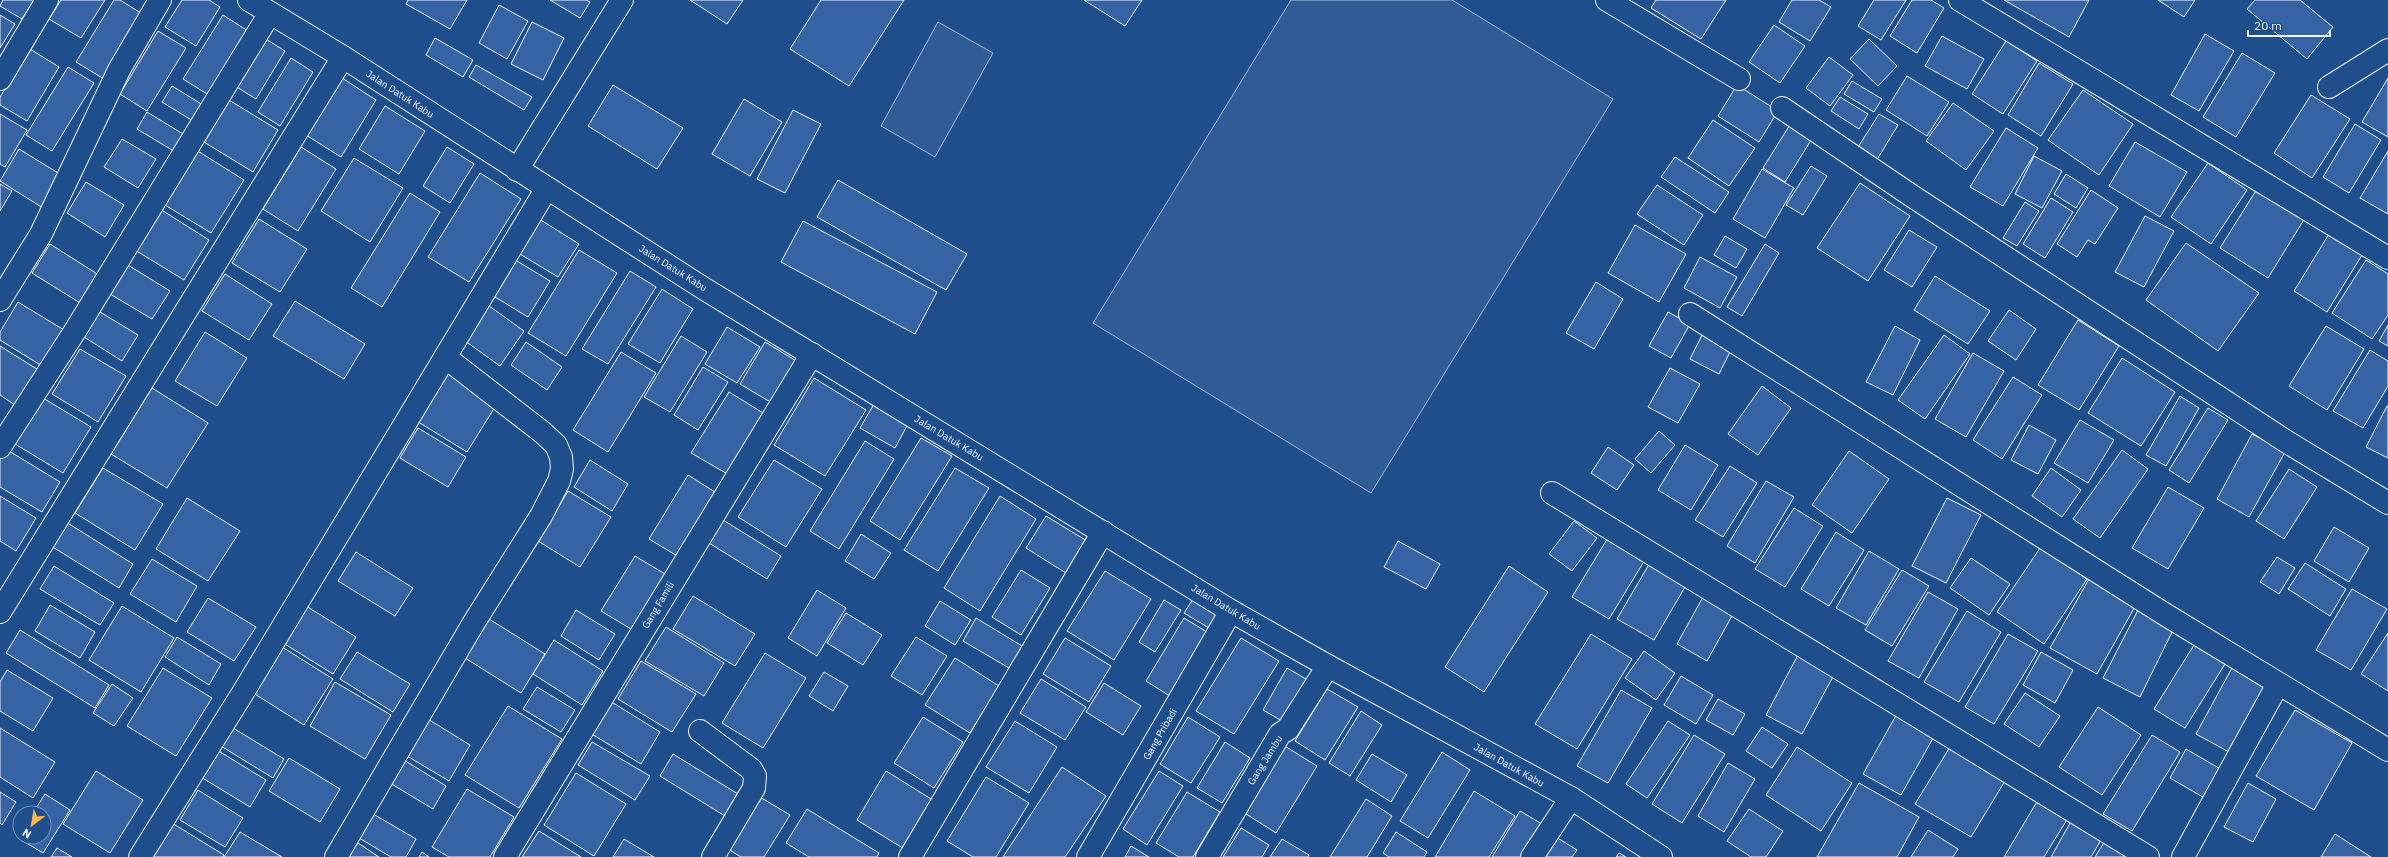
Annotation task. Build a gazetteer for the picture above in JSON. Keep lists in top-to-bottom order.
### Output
{
  "streets": {
    "street": [
      "Jalan Datuk Kabu",
      "Gang Famili",
      "Gang Pribadi",
      "Gang Jambu"
    ]
  },
  "crossings": [
    ["Jalan Datuk Kabu", "Gang Famili"],
    ["Jalan Datuk Kabu", "Gang Pribadi"],
    ["Jalan Datuk Kabu", "Gang Jambu"]
  ],
  "scale_bar": "20 m",
  "north": "bottom left"
}
